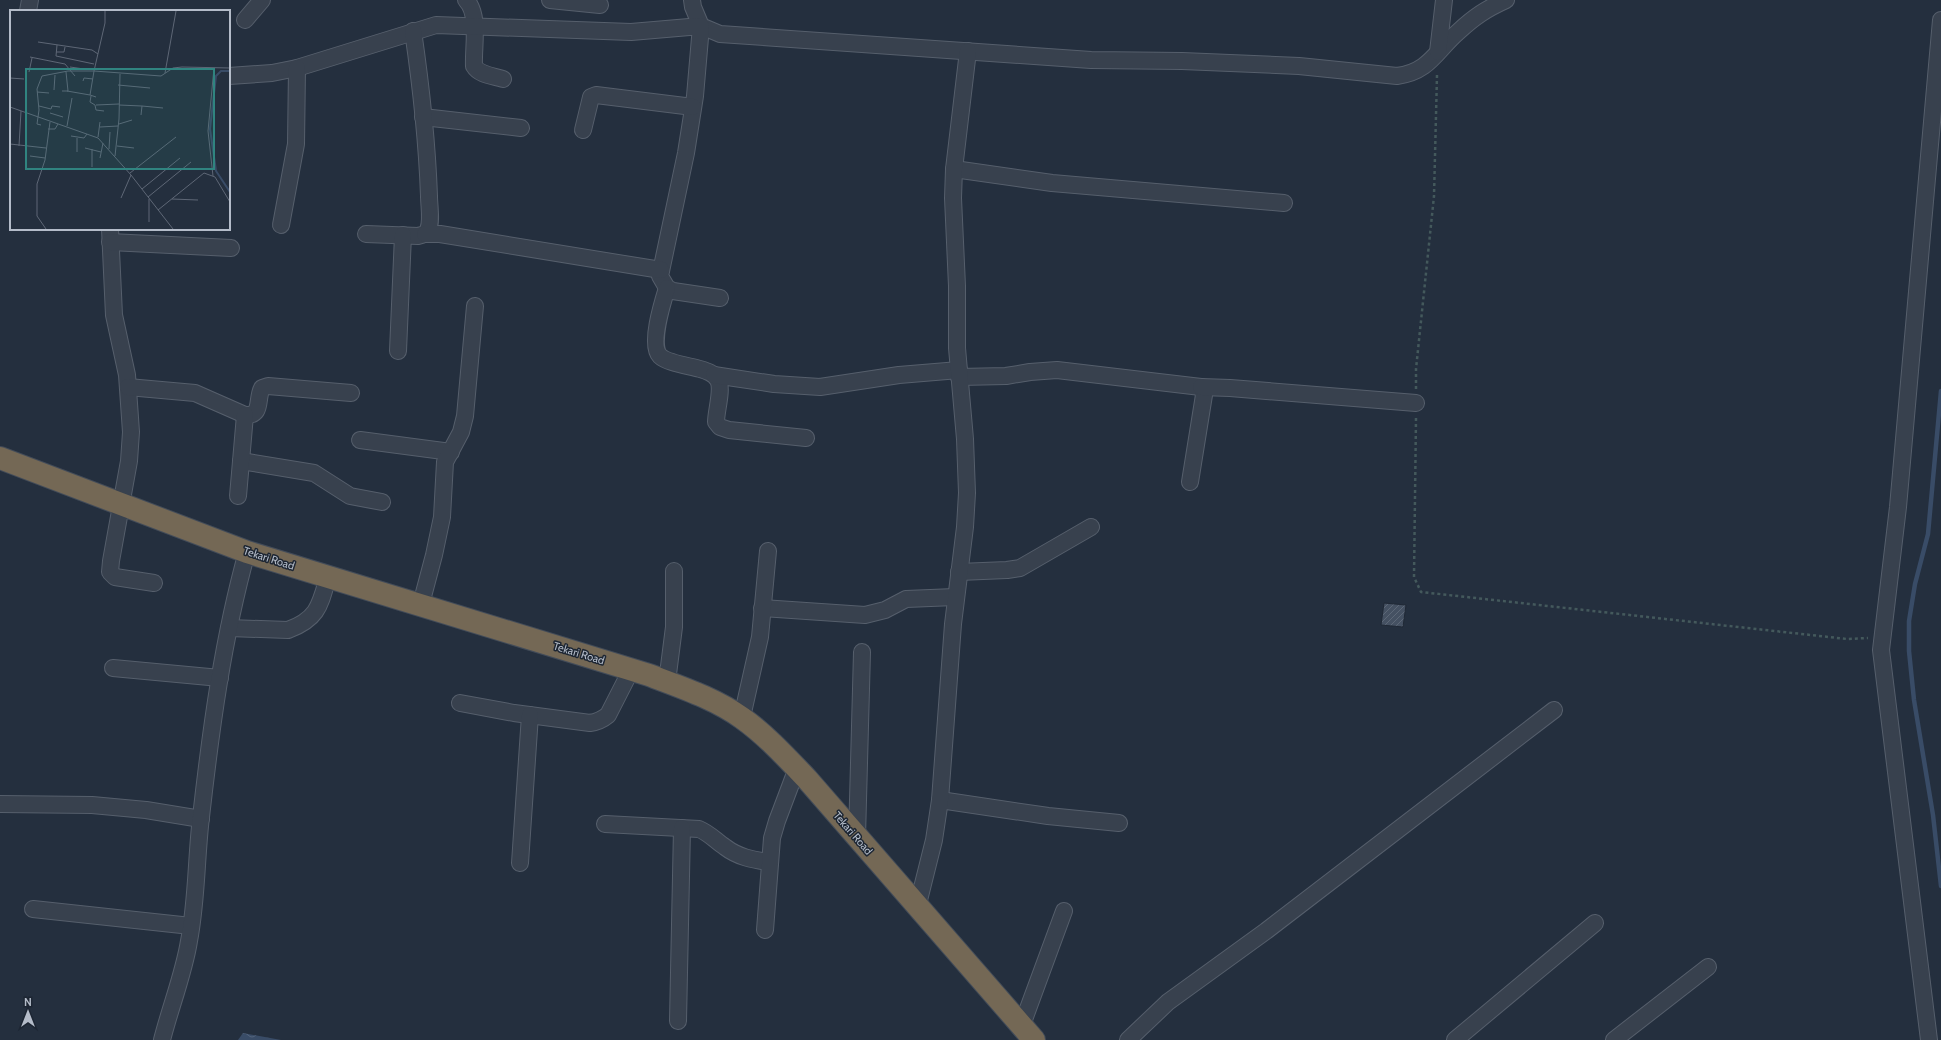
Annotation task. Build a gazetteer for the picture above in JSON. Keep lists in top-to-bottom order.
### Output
{
  "streets": {
    "highway": ["Tekari Road"]
  },
  "north": "top"
}
